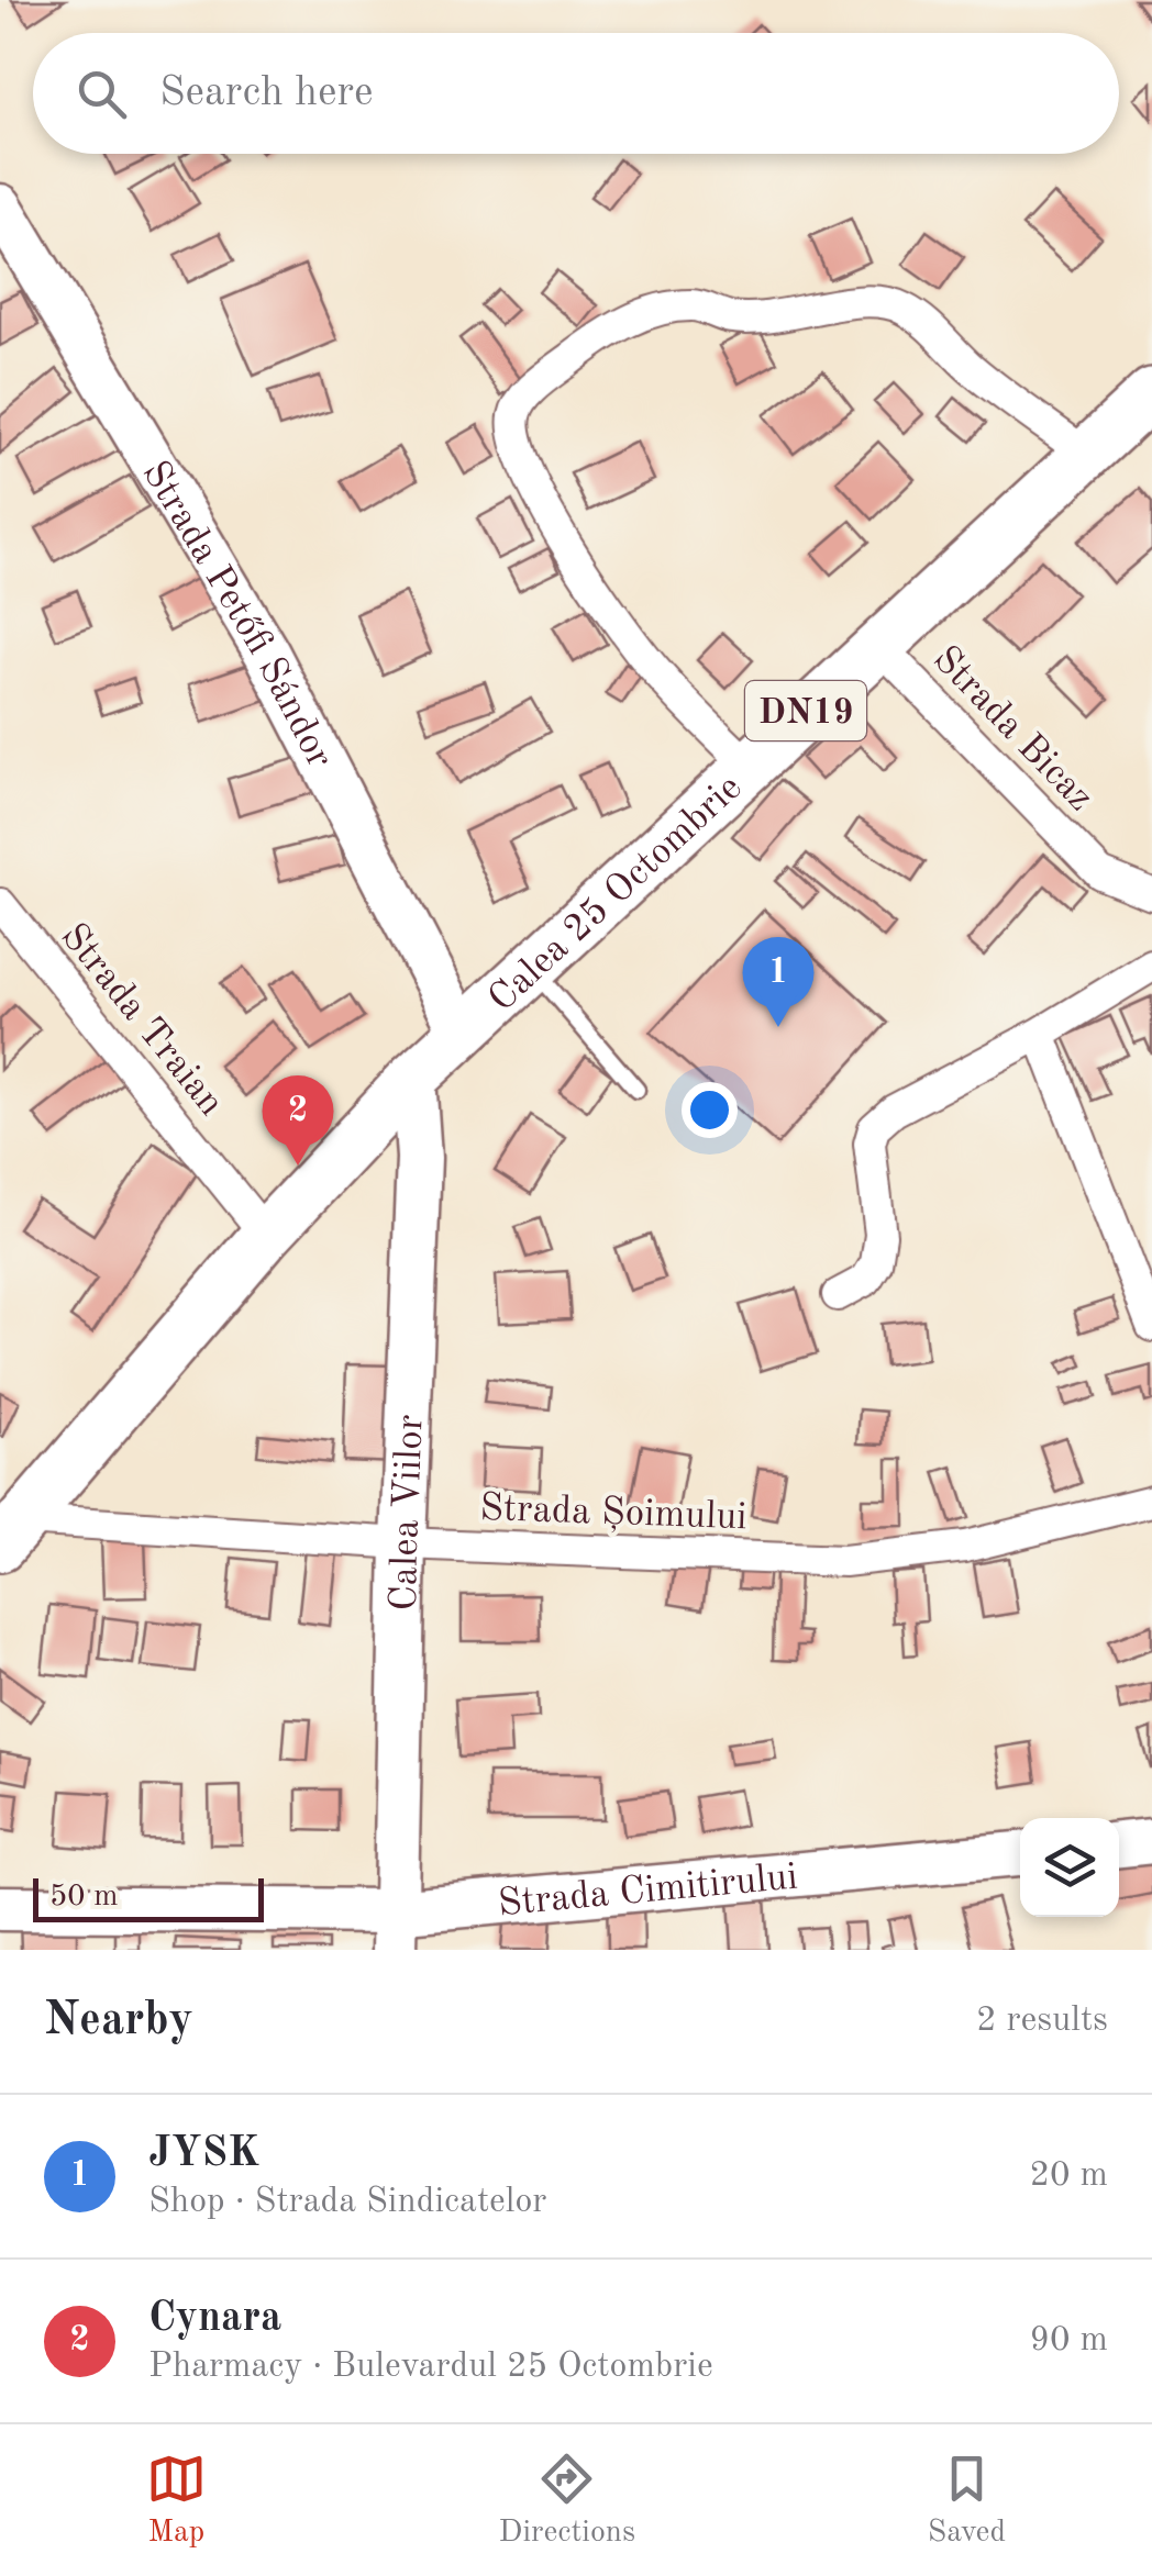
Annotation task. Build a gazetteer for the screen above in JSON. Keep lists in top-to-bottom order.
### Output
{
  "streets": {
    "main road": ["DN19", "Calea 25 Octombrie"],
    "street": [
      "Strada Petőfi Sándor",
      "Strada Bicaz",
      "Strada Traian",
      "Strada Șoimului",
      "Calea Viilor",
      "Strada Cimitirului"
    ]
  },
  "crossings": [
    ["Strada Petőfi Sándor", "Calea 25 Octombrie"],
    ["DN19", "Calea 25 Octombrie"],
    ["DN19", "Strada Traian"],
    ["DN19", "Strada Șoimului"],
    ["DN19", "Calea Viilor"],
    ["Strada Bicaz", "Calea 25 Octombrie"],
    ["Calea 25 Octombrie", "Calea Viilor"],
    ["Strada Șoimului", "Calea Viilor"],
    ["Calea Viilor", "Strada Cimitirului"]
  ],
  "scale_bar": "50 m",
  "page": {
    "search": "Search here",
    "pins": ["1", "2"],
    "scale": "50 m",
    "heading": ["Nearby", "2 results"],
    "list": [
      {
        "mark": "1",
        "name": "JYSK",
        "note": "Shop · Strada Sindicatelor",
        "value": "20 m"
      },
      {
        "mark": "2",
        "name": "Cynara",
        "note": "Pharmacy · Bulevardul 25 Octombrie",
        "value": "90 m"
      }
    ],
    "nav": ["Map", "Directions", "Saved"]
  }
}
